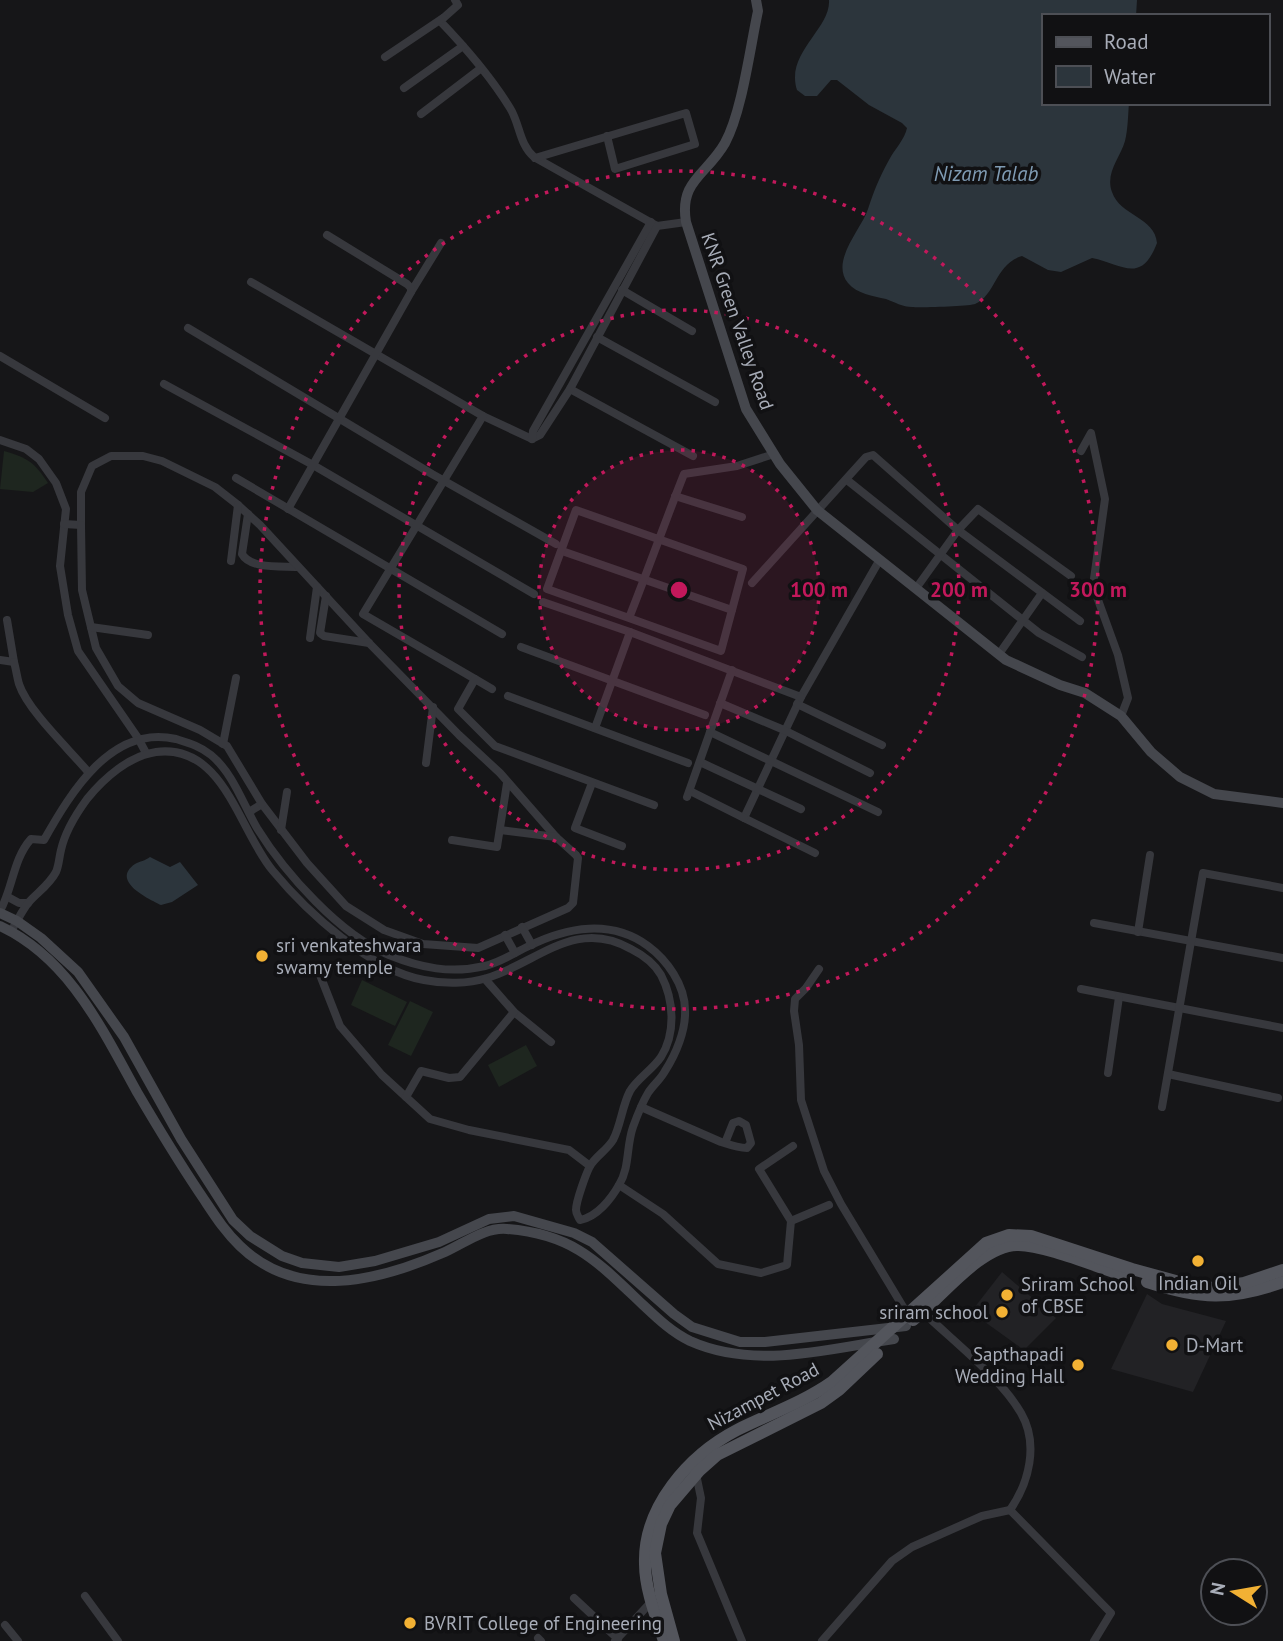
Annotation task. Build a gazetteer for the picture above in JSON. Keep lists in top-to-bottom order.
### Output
{
  "streets": {
    "main road": ["Nizampet Road"],
    "street": ["KNR Green Valley Road"]
  },
  "water": ["Nizam Talab"],
  "places": [
    "sri venkateshwara swamy temple",
    "Indian Oil",
    "Sriram School of CBSE",
    "sriram school",
    "D-Mart",
    "Sapthapadi Wedding Hall",
    "BVRIT College of Engineering"
  ],
  "legend": ["Road", "Water"],
  "north": "left",
  "rings": ["100 m", "200 m", "300 m"]
}
